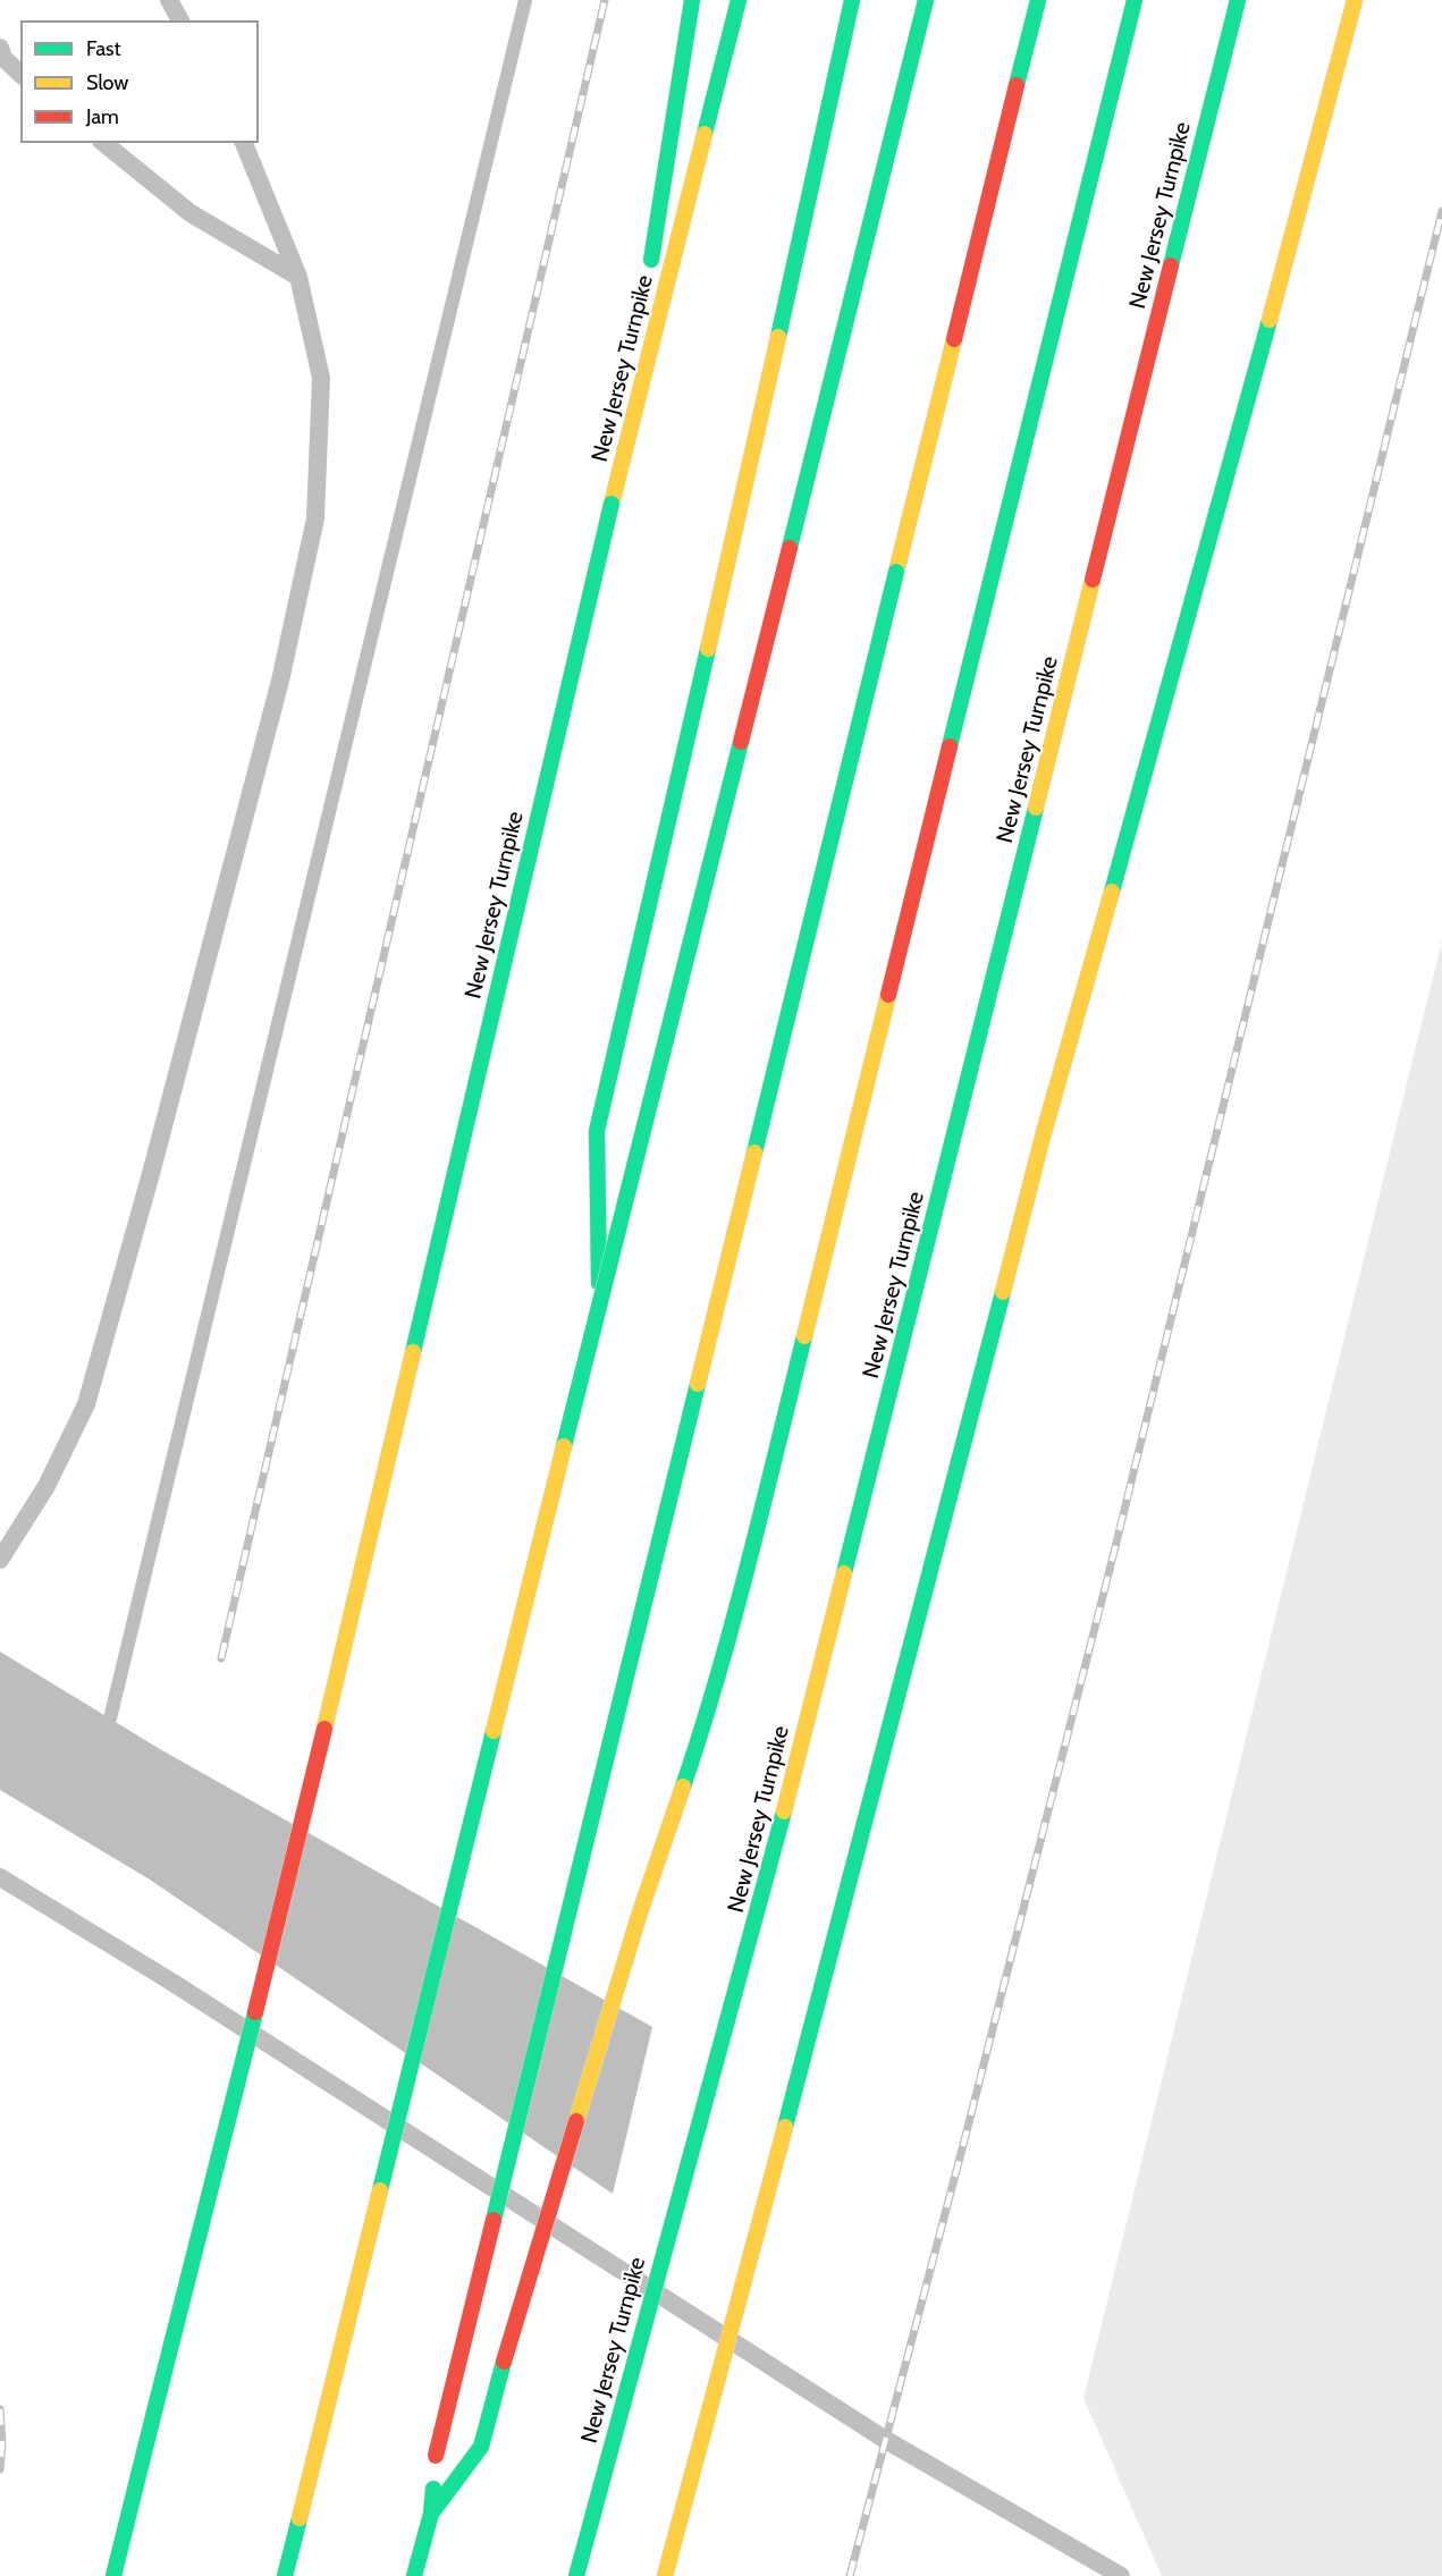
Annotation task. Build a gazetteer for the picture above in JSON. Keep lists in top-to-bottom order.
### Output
{
  "streets": {
    "highway": ["New Jersey Turnpike"]
  },
  "legend": ["Fast", "Slow", "Jam"]
}
